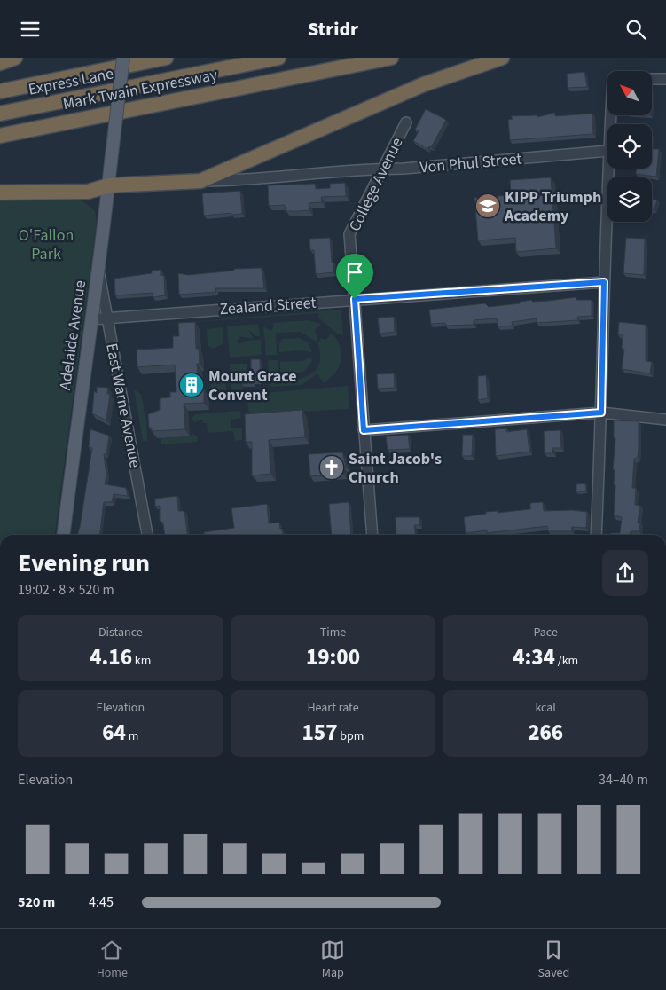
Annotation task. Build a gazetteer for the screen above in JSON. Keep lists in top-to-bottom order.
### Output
{
  "streets": {
    "highway": ["Express Lane", "Mark Twain Expressway"],
    "main road": ["Adelaide Avenue"],
    "street": [
      "Von Phul Street",
      "College Avenue",
      "Zealand Street",
      "East Warne Avenue"
    ]
  },
  "crossings": [
    ["Von Phul Street", "College Avenue"],
    ["College Avenue", "Zealand Street"],
    ["Zealand Street", "Adelaide Avenue"],
    ["Zealand Street", "East Warne Avenue"],
    ["Adelaide Avenue", "East Warne Avenue"]
  ],
  "parks": ["O'Fallon Park"],
  "places": {
    "school or university": ["KIPP Triumph Academy"],
    "building": ["Mount Grace Convent"],
    "church": ["Saint Jacob's Church"]
  },
  "north": "top left",
  "page": {
    "header": "Stridr",
    "heading": ["Evening run", "19:02 · 8 × 520 m"],
    "stats": [
      ["Distance", "4.16 km"],
      ["Time", "19:00"],
      ["Pace", "4:34 /km"],
      ["Elevation", "64 m"],
      ["Heart rate", "157 bpm"],
      ["kcal", "266"]
    ],
    "chart": ["Elevation", "34–40 m"],
    "list": [
      {
        "name": "520 m",
        "note": "4:45"
      }
    ],
    "tabs": ["Home", "Map", "Saved"]
  }
}
